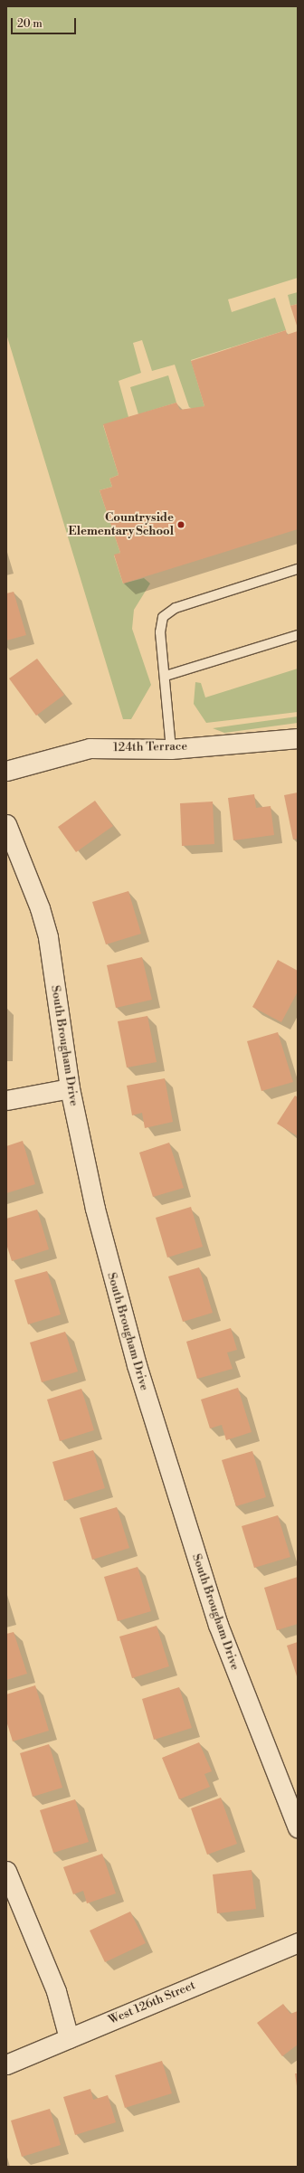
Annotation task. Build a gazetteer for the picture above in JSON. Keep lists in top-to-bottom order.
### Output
{
  "streets": {
    "street": ["124th Terrace", "South Brougham Drive", "West 126th Street"]
  },
  "places": ["Countryside Elementary School"],
  "scale_bar": "20 m"
}
